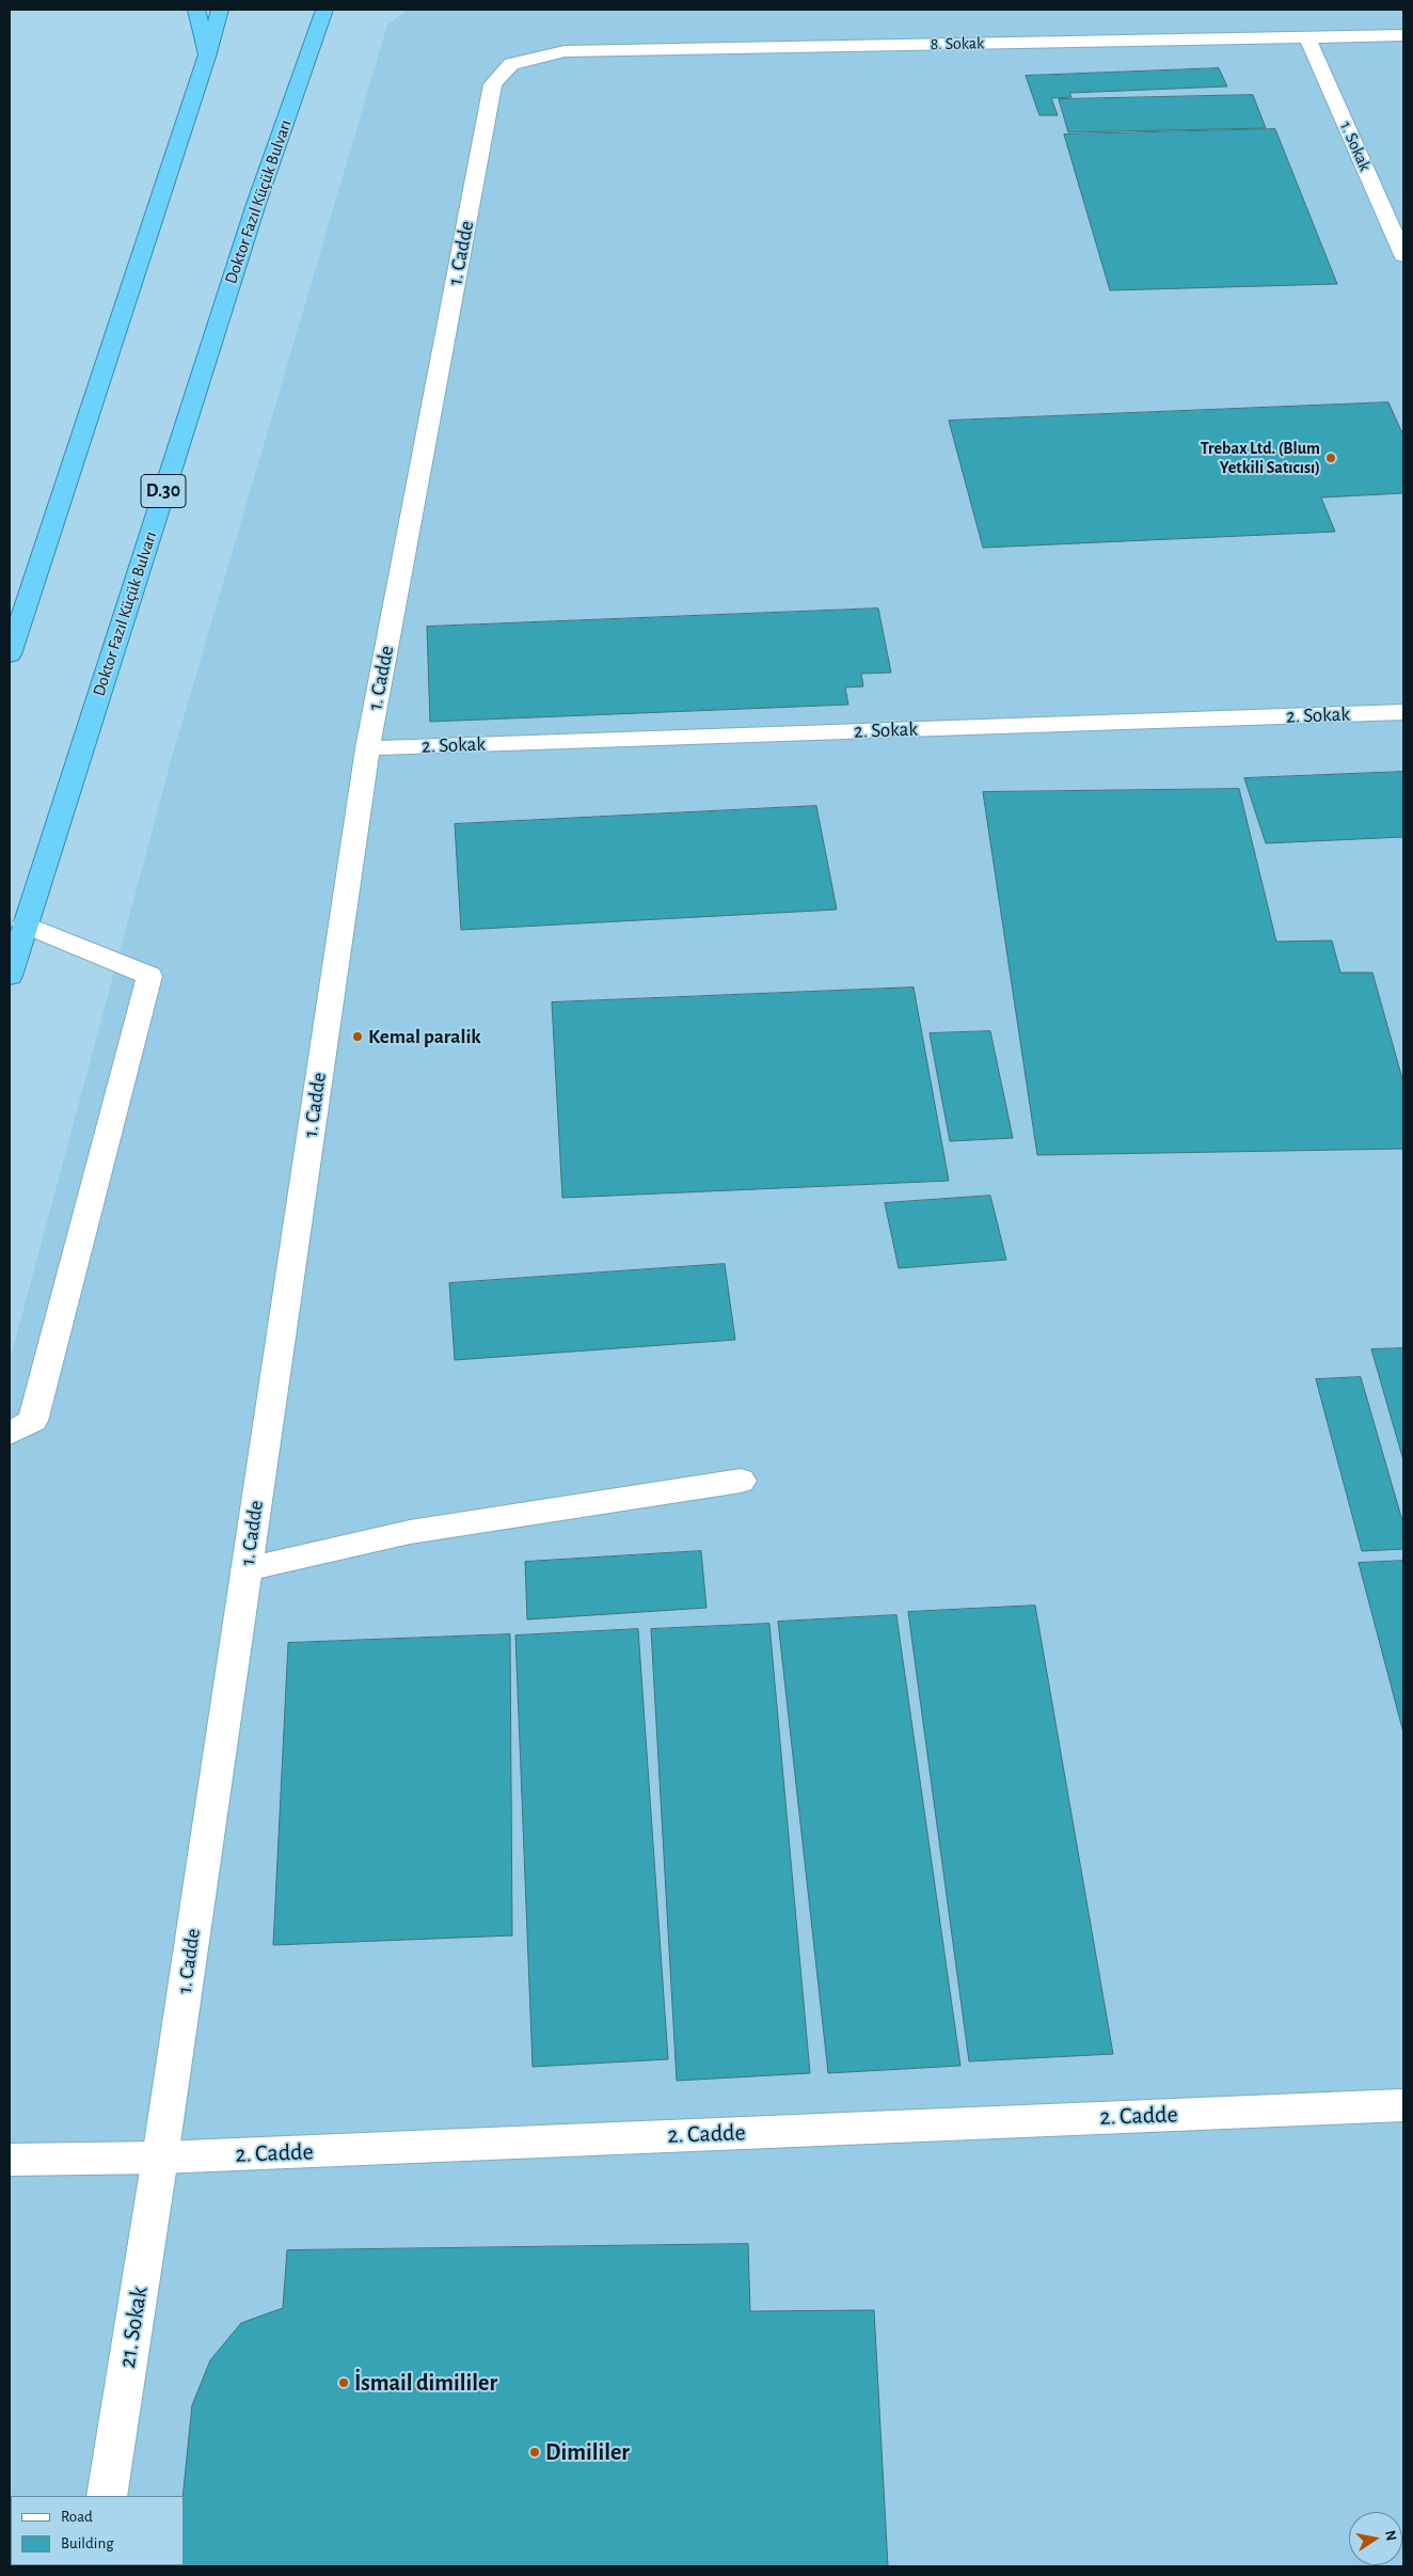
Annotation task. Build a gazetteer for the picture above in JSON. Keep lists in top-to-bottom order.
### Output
{
  "streets": {
    "highway": ["Doktor Fazıl Küçük Bulvarı", "D.30"],
    "street": [
      "8. Sokak",
      "1. Sokak",
      "1. Cadde",
      "2. Sokak",
      "2. Cadde",
      "21. Sokak"
    ]
  },
  "crossings": [
    ["8. Sokak", "1. Sokak"],
    ["8. Sokak", "1. Cadde"],
    ["1. Cadde", "2. Sokak"],
    ["1. Cadde", "2. Cadde"],
    ["1. Cadde", "21. Sokak"],
    ["2. Cadde", "21. Sokak"]
  ],
  "places": [
    "Trebax Ltd. (Blum Yetkili Satıcısı)",
    "Kemal paralik",
    "İsmail dimililer",
    "Dimililer"
  ],
  "legend": ["Road", "Building"],
  "north": "right"
}
